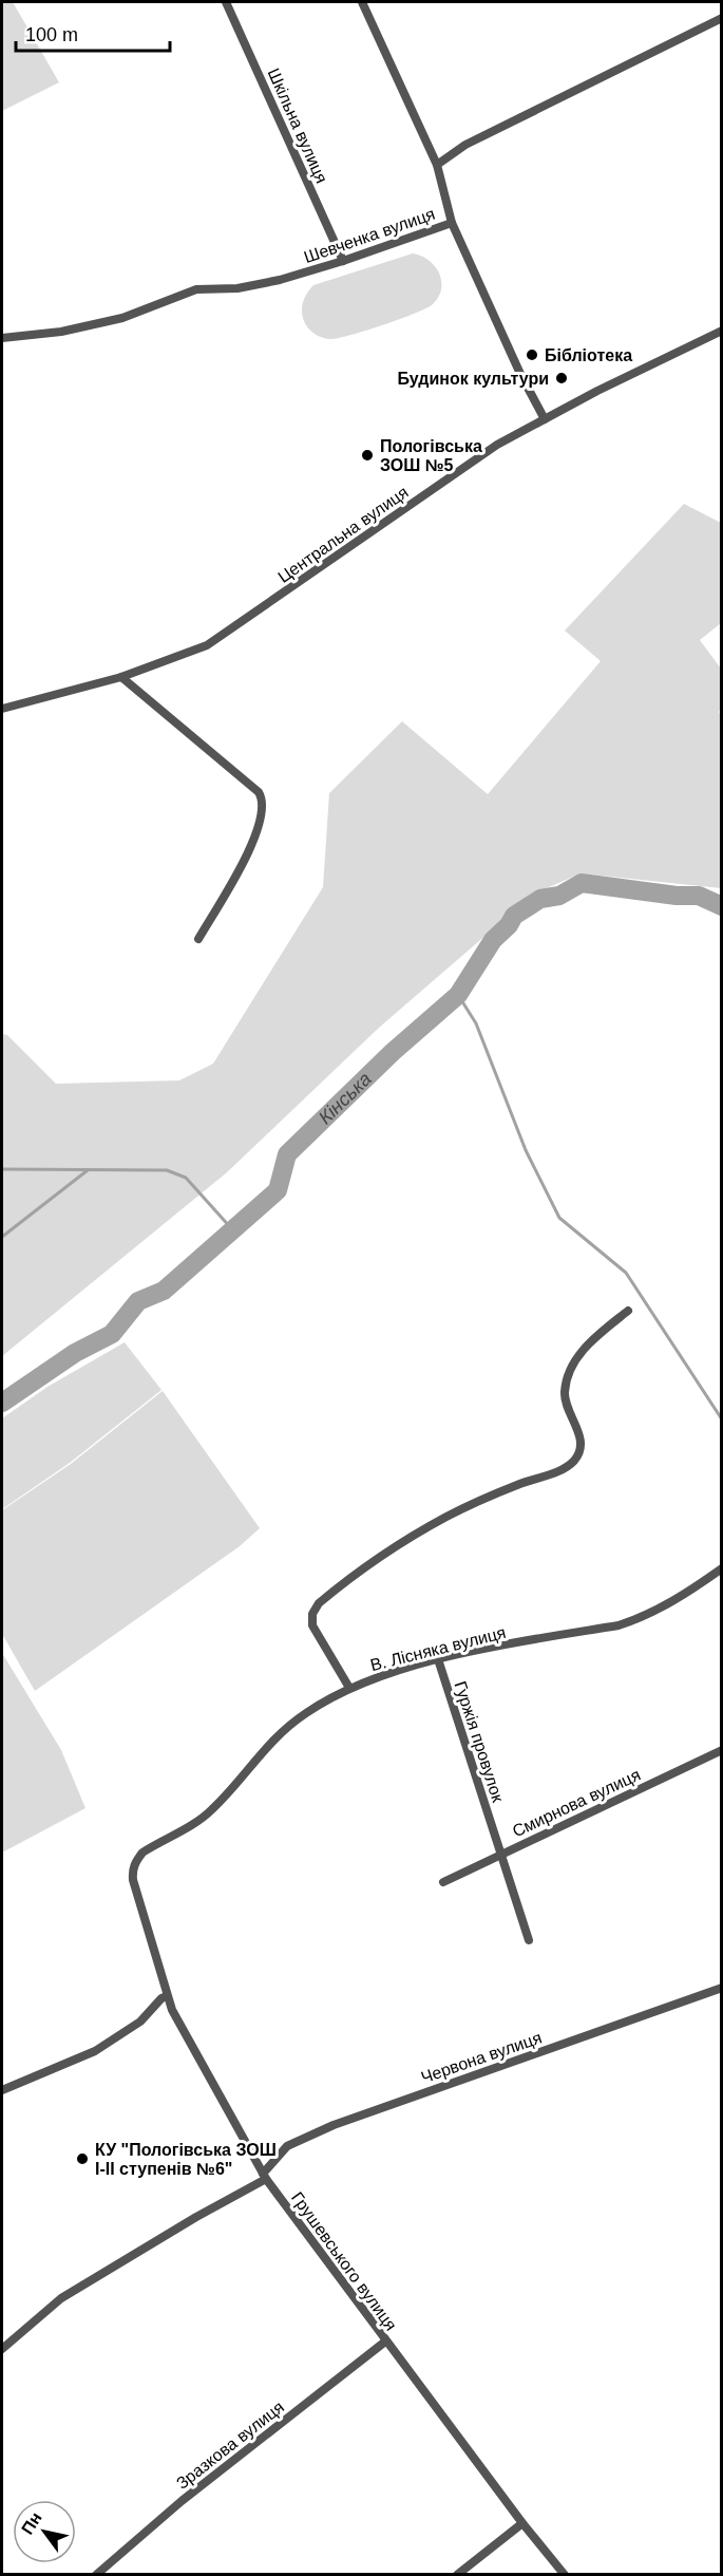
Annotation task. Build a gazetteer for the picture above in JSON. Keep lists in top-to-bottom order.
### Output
{
  "streets": {
    "street": [
      "Шкільна вулиця",
      "Шевченка вулиця",
      "Центральна вулиця",
      "В. Лісняка вулиця",
      "Гуржія провулок",
      "Смирнова вулиця",
      "Червона вулиця",
      "Грушевського вулиця",
      "Зразкова вулиця"
    ]
  },
  "crossings": [
    ["Шкільна вулиця", "Шевченка вулиця"],
    ["В. Лісняка вулиця", "Гуржія провулок"],
    ["В. Лісняка вулиця", "Грушевського вулиця"],
    ["Гуржія провулок", "Смирнова вулиця"],
    ["Червона вулиця", "Грушевського вулиця"],
    ["Грушевського вулиця", "Зразкова вулиця"]
  ],
  "water": ["Кінська"],
  "places": [
    "Бібліотека",
    "Будинок культури",
    "Пологівська ЗОШ №5",
    "КУ \"Пологівська ЗОШ І-ІІ ступенів №6\""
  ],
  "scale_bar": "100 m",
  "north": "top left"
}
